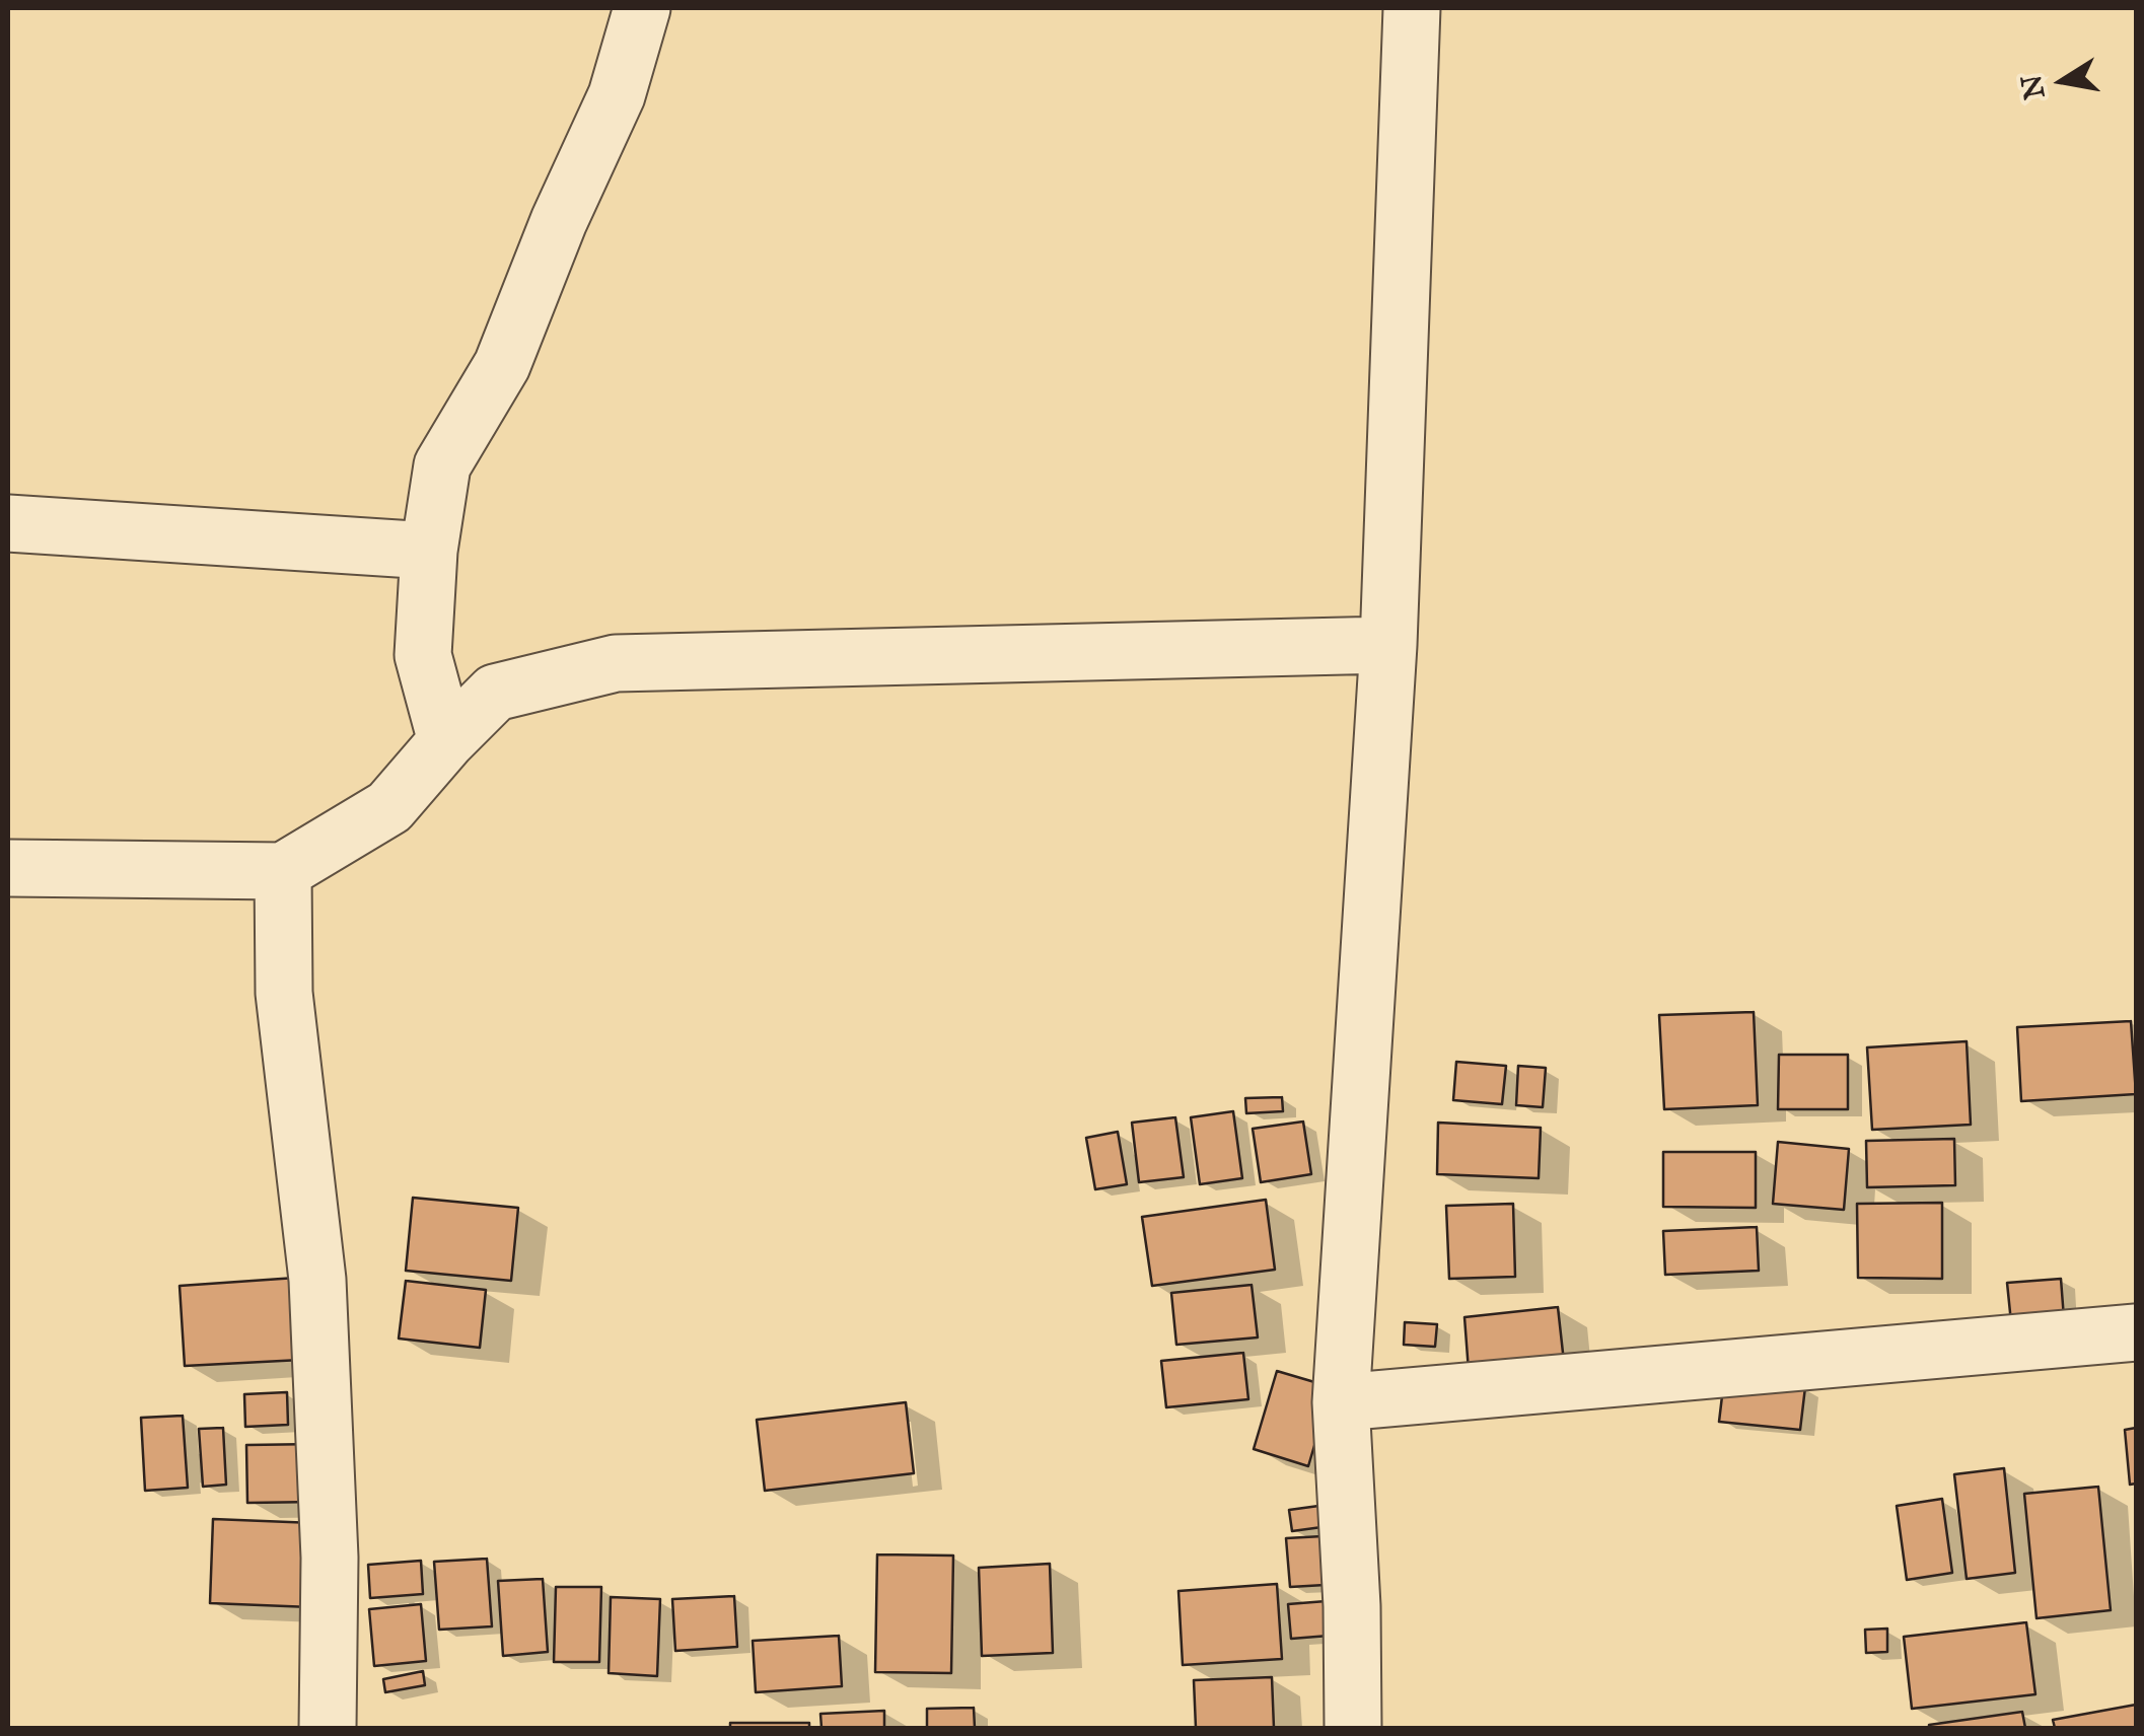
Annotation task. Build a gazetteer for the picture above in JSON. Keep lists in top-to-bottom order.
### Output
{
  "north": "left"
}
